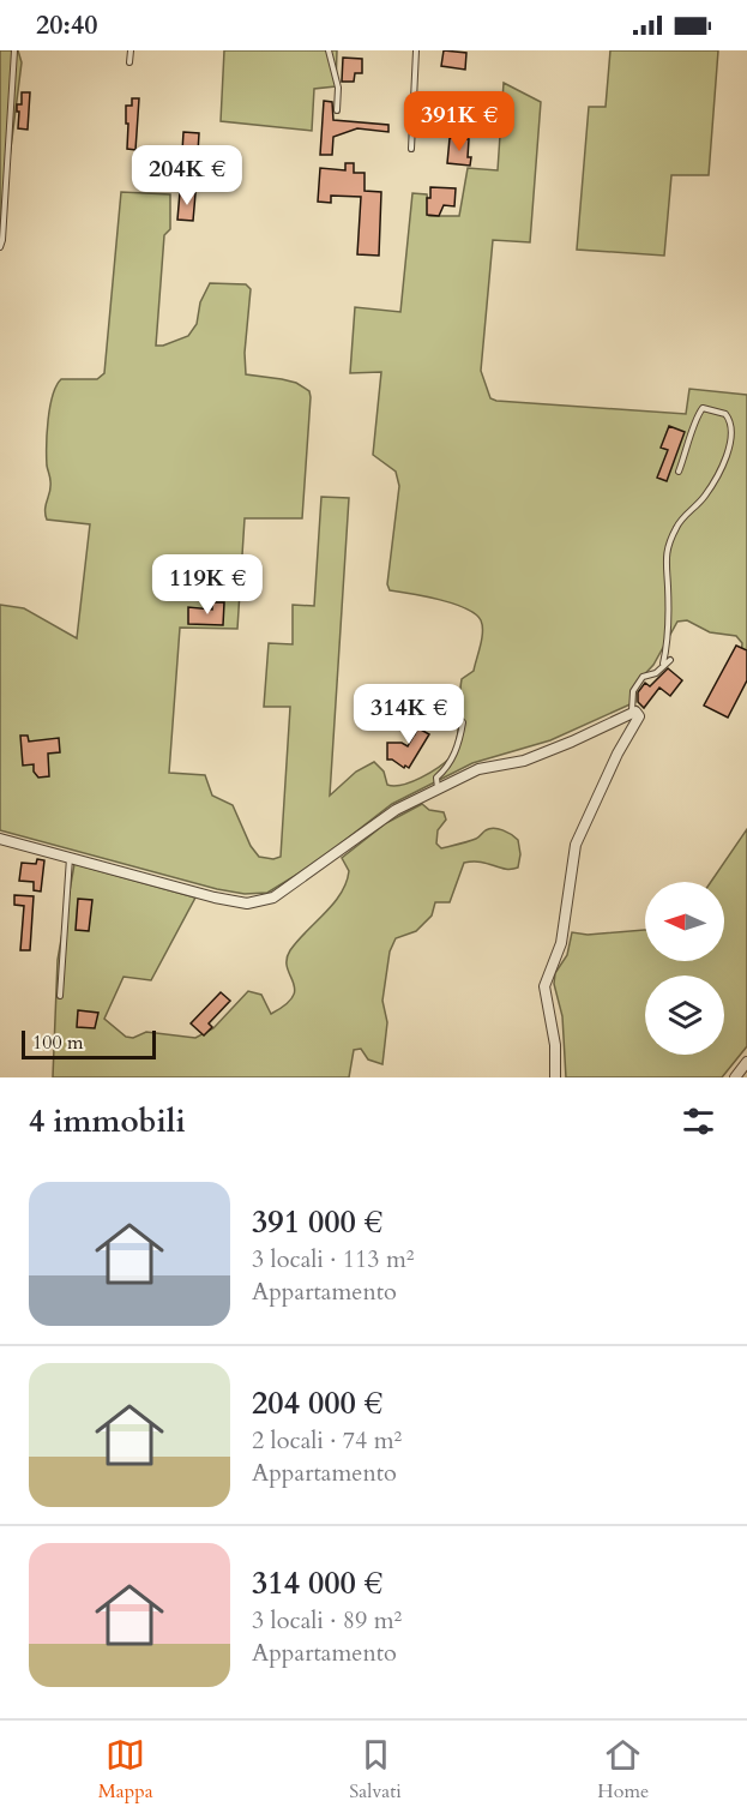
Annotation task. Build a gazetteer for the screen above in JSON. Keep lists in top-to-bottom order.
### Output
{
  "scale_bar": "100 m",
  "north": "left",
  "page": {
    "status": "20:40",
    "price": [
      "391K €",
      "204K €",
      "119K €",
      "314K €"
    ],
    "scale": "100 m",
    "heading": "4 immobili",
    "list": [
      {
        "name": "391 000 €",
        "note": "3 locali · 113 m² · Appartamento"
      },
      {
        "name": "204 000 €",
        "note": "2 locali · 74 m² · Appartamento"
      },
      {
        "name": "314 000 €",
        "note": "3 locali · 89 m² · Appartamento"
      }
    ],
    "tabs": ["Mappa", "Salvati", "Home"]
  }
}
